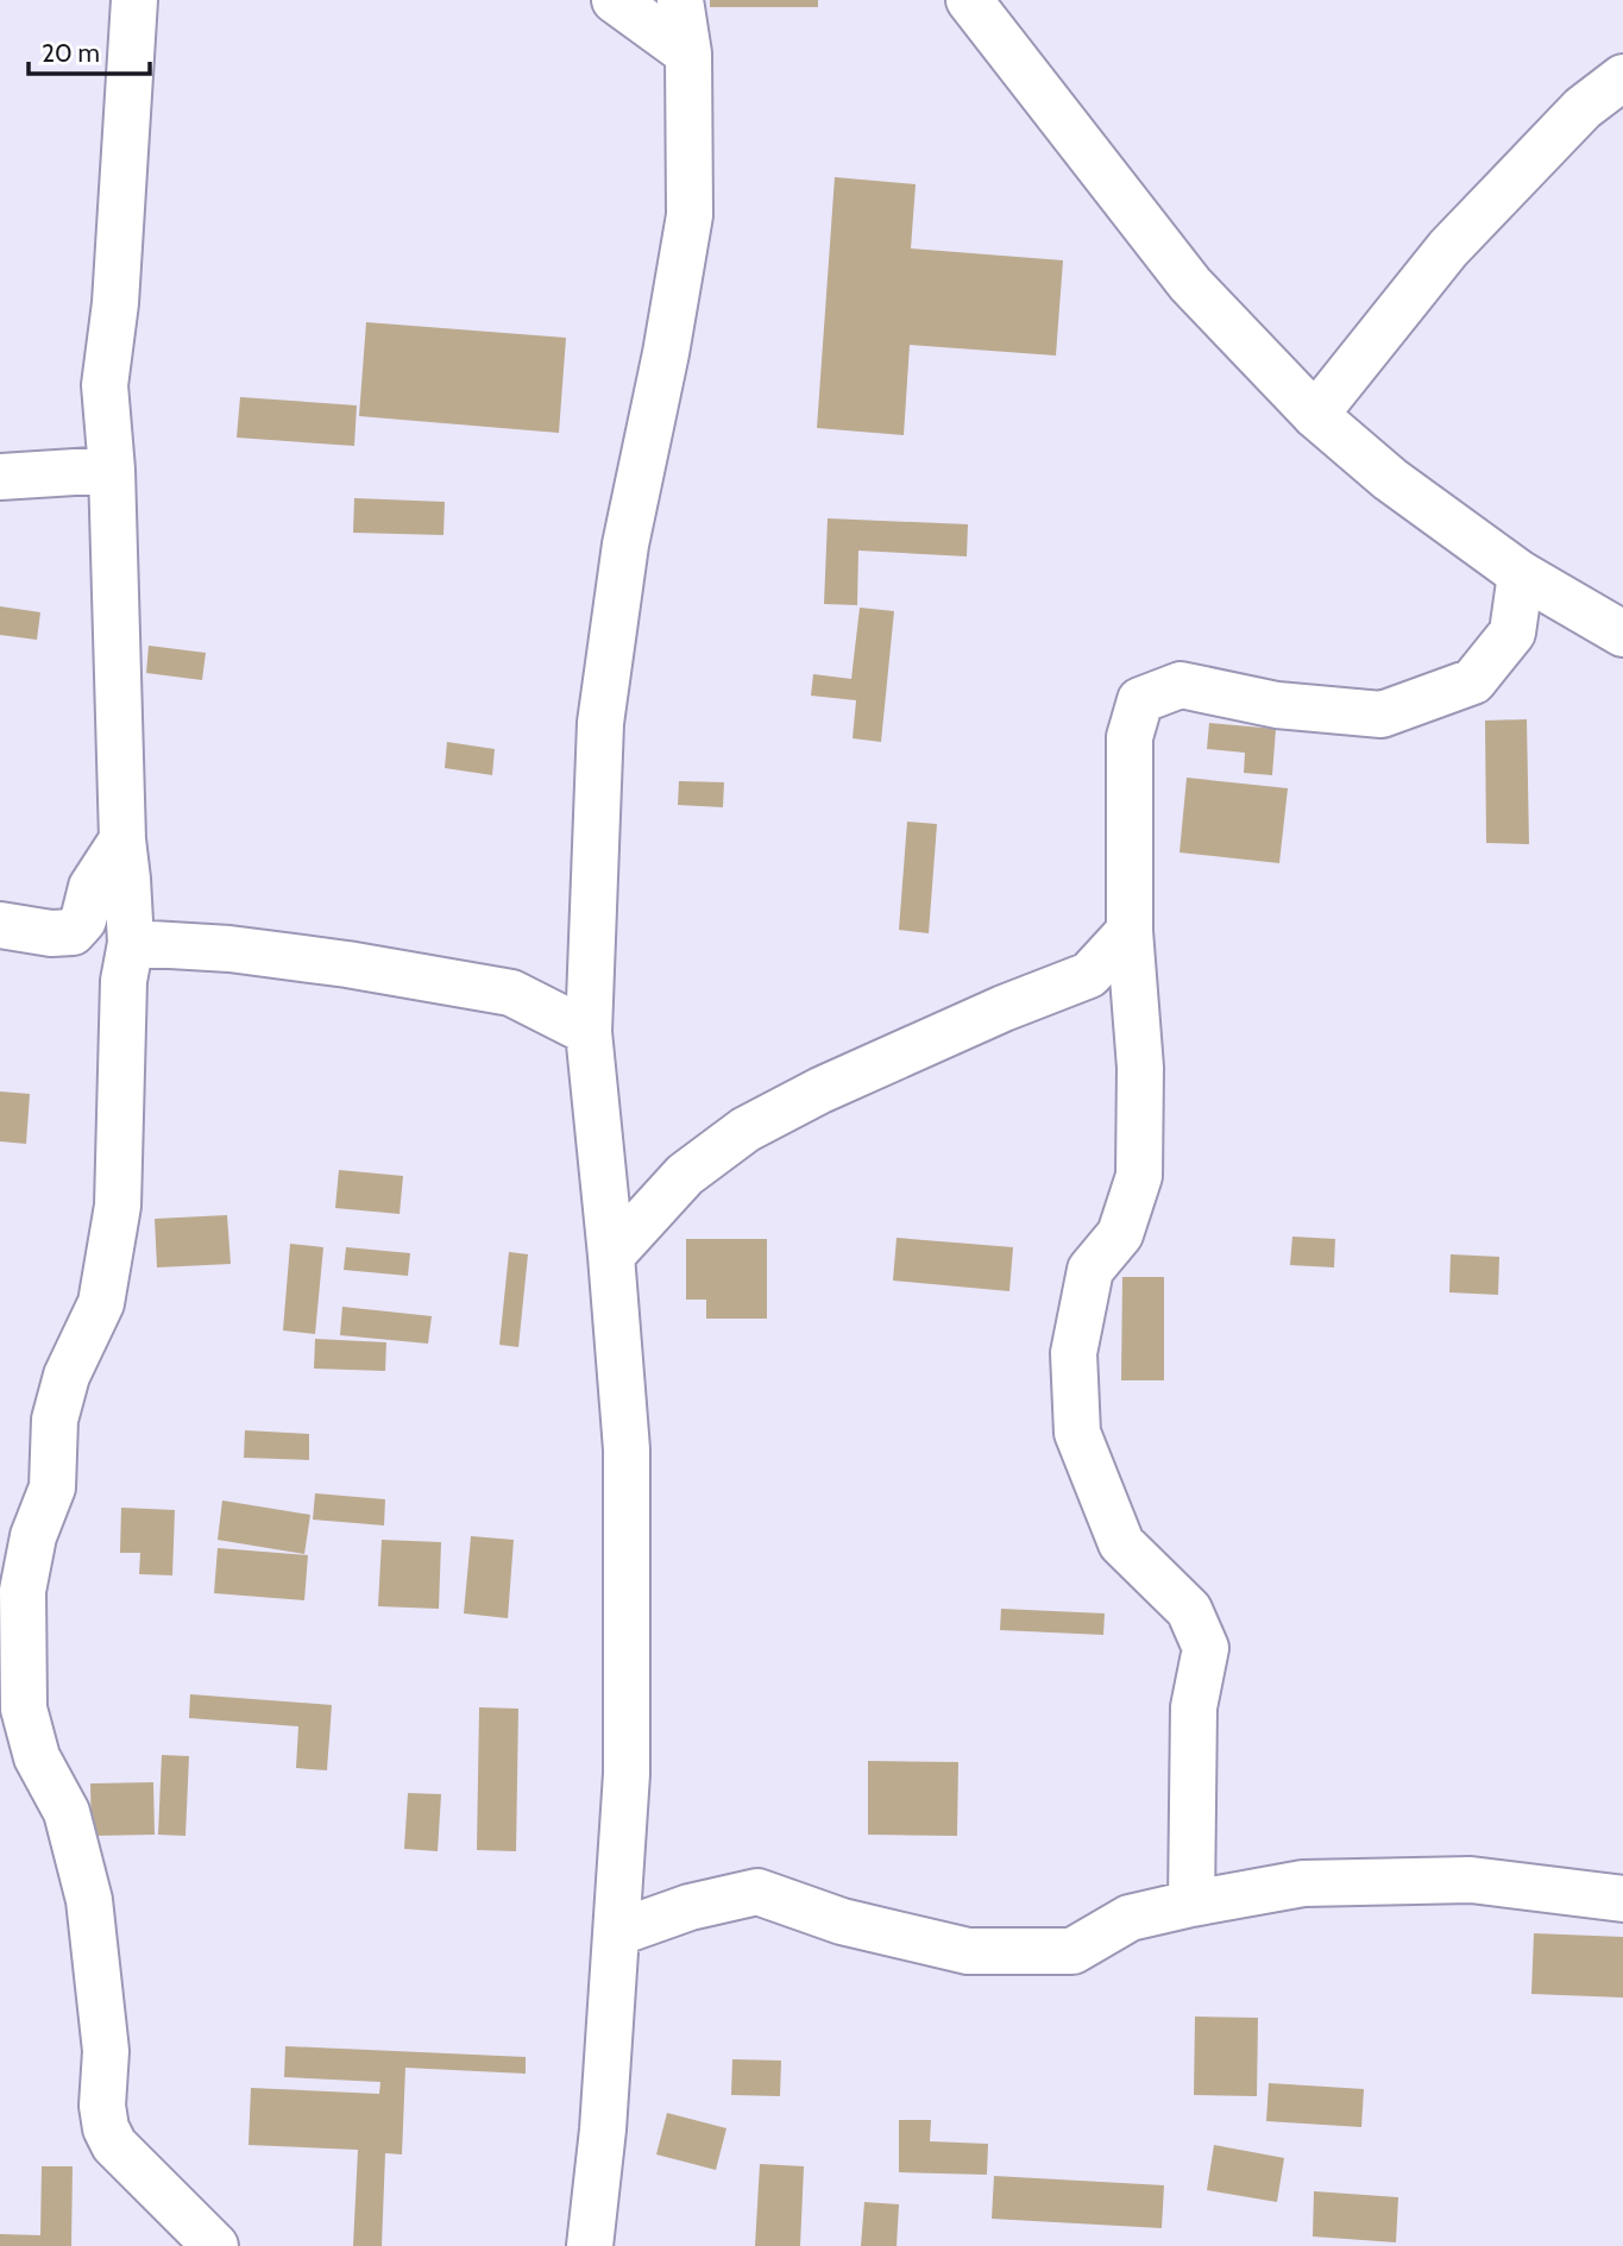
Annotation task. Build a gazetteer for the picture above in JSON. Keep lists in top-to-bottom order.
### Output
{
  "scale_bar": "20 m"
}
